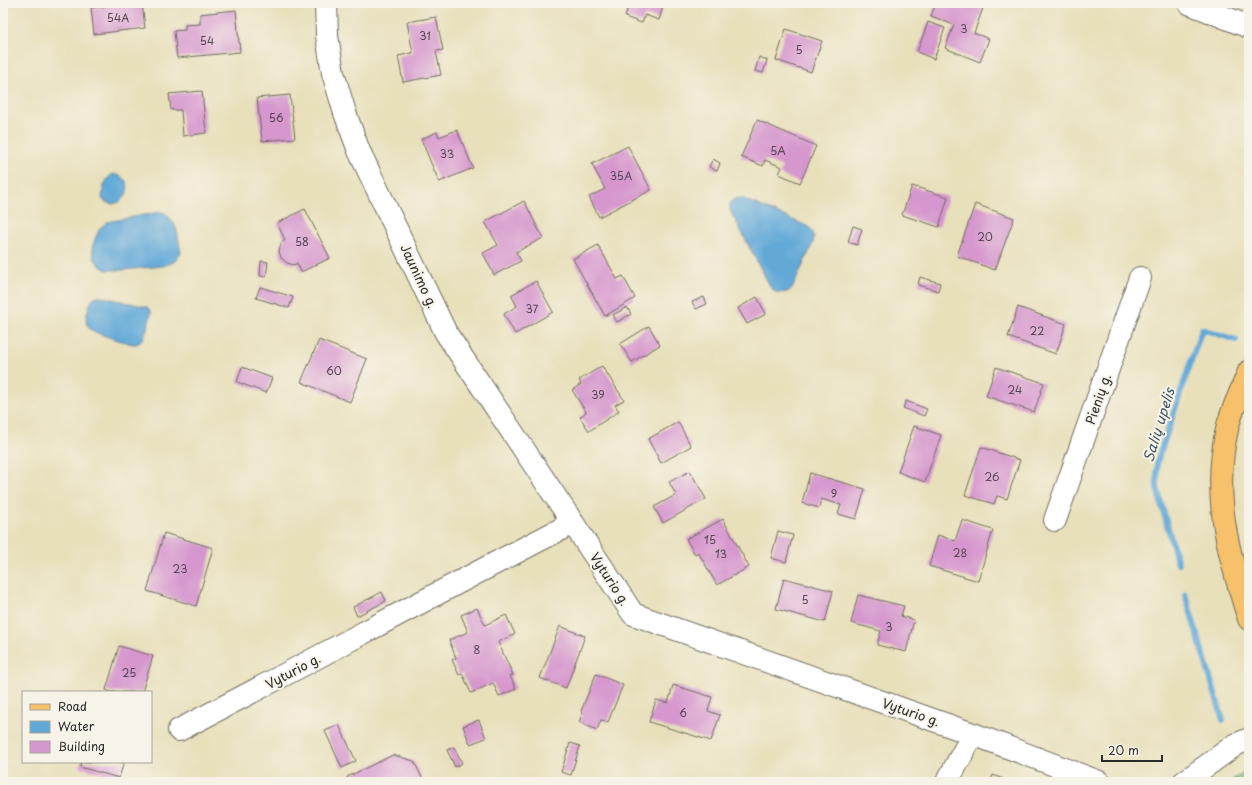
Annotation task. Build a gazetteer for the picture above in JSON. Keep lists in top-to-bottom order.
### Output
{
  "streets": {
    "street": ["Jaunimo g.", "Pienių g.", "Vyturio g."]
  },
  "crossings": [
    ["Jaunimo g.", "Vyturio g."]
  ],
  "water": ["Salių upelis"],
  "house_numbers": [
    "54A",
    "3",
    "31",
    "54",
    "5",
    "56",
    "5A",
    "33",
    "35A",
    "20",
    "58",
    "37",
    "22",
    "60",
    "24",
    "39",
    "26",
    "9",
    "15",
    "28",
    "13",
    "23",
    "5",
    "3",
    "8",
    "25",
    "6"
  ],
  "legend": ["Road", "Water", "Building"],
  "scale_bar": "20 m"
}
